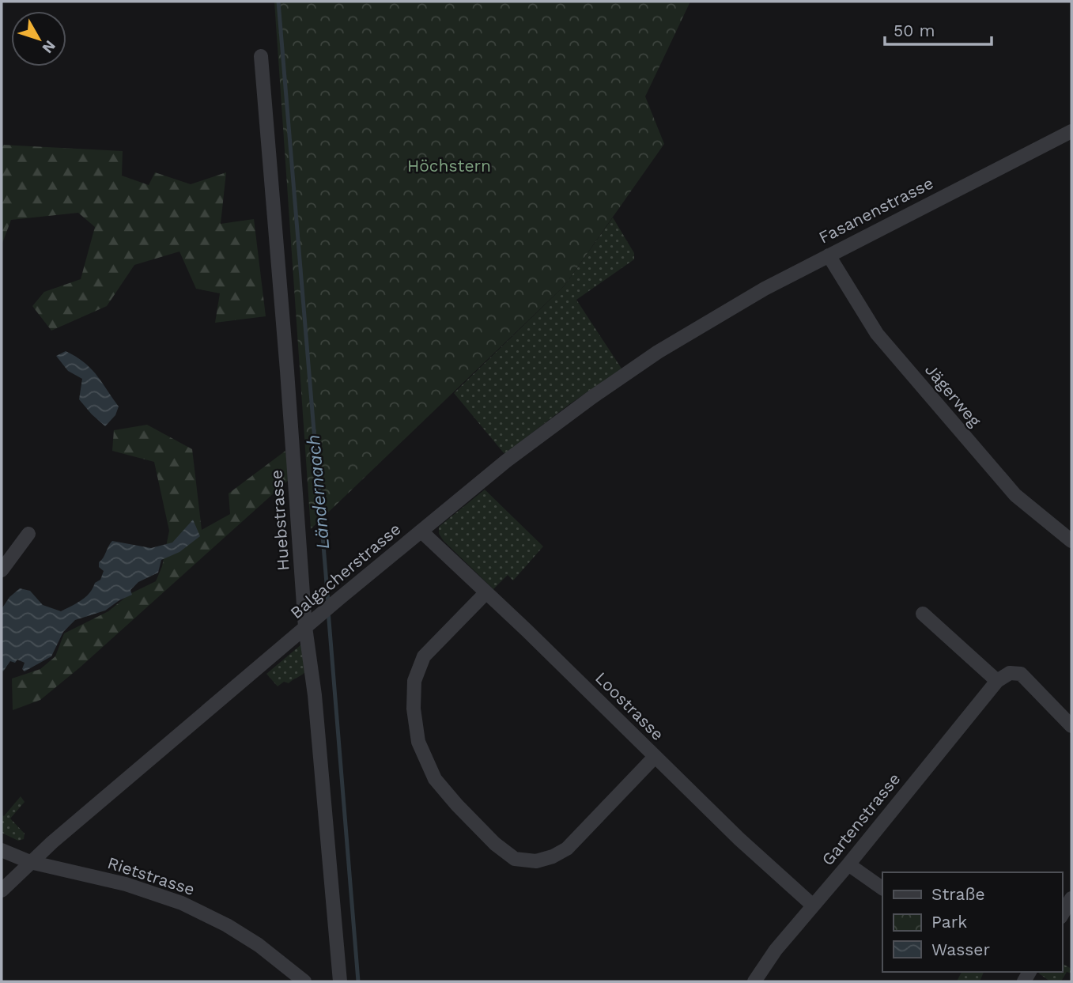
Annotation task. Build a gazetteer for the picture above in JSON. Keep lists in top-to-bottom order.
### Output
{
  "streets": {
    "street": [
      "Fasanenstrasse",
      "Jägerweg",
      "Huebstrasse",
      "Balgacherstrasse",
      "Loostrasse",
      "Gartenstrasse",
      "Rietstrasse"
    ]
  },
  "crossings": [
    ["Fasanenstrasse", "Jägerweg"],
    ["Fasanenstrasse", "Balgacherstrasse"],
    ["Huebstrasse", "Balgacherstrasse"],
    ["Balgacherstrasse", "Loostrasse"],
    ["Balgacherstrasse", "Rietstrasse"],
    ["Loostrasse", "Gartenstrasse"]
  ],
  "water": ["Ländernaach"],
  "parks": ["Höchstern"],
  "legend": ["Straße", "Park", "Wasser"],
  "scale_bar": "50 m",
  "north": "bottom right"
}
